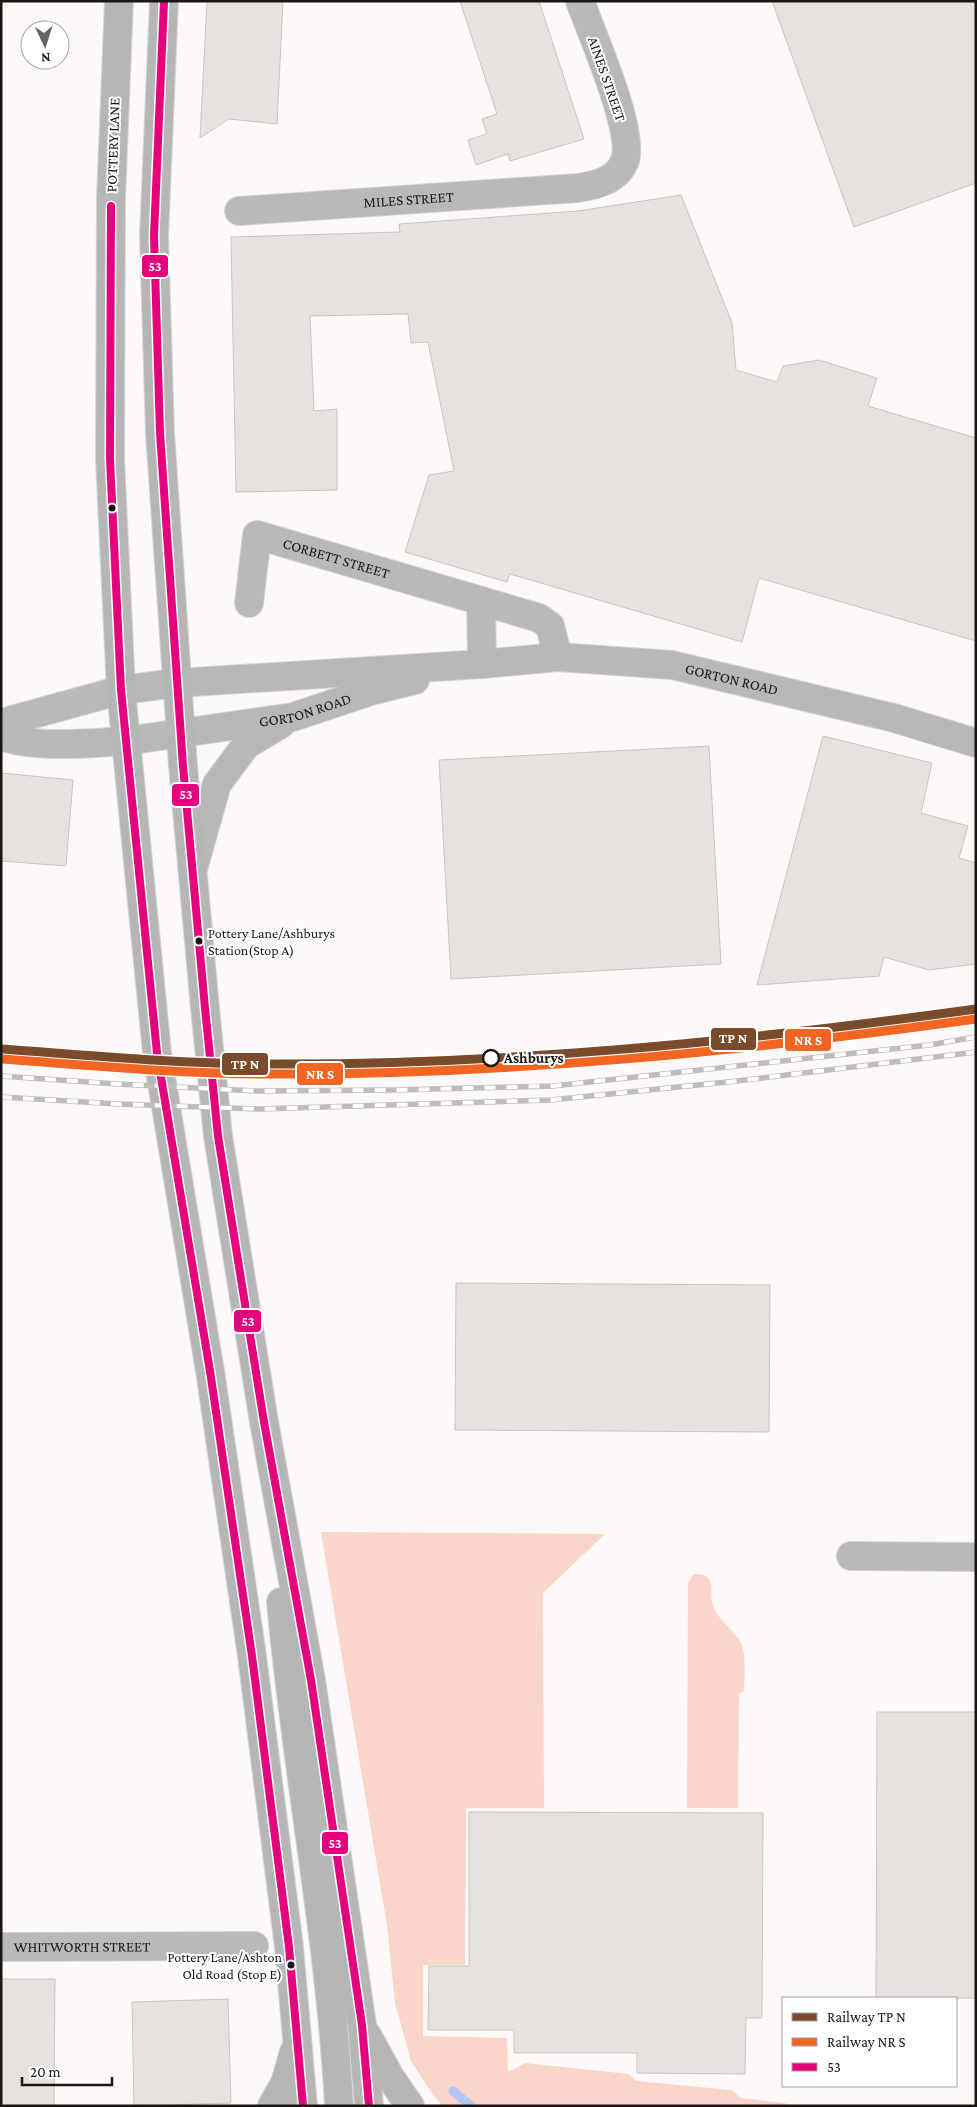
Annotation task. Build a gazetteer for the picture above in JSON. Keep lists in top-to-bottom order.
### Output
{
  "streets": {
    "highway": ["POTTERY LANE"],
    "street": [
      "AINES STREET",
      "MILES STREET",
      "CORBETT STREET",
      "GORTON ROAD",
      "WHITWORTH STREET"
    ]
  },
  "crossings": [
    ["AINES STREET", "MILES STREET"],
    ["POTTERY LANE", "GORTON ROAD"],
    ["CORBETT STREET", "GORTON ROAD"]
  ],
  "places": ["Pottery Lane/Ashburys Station(Stop A)", "Ashburys", "Pottery Lane/Ashton Old Road (Stop E)"],
  "lines": ["transit line 53"],
  "legend": ["Railway TP N", "Railway NR S", "53"],
  "scale_bar": "20 m",
  "north": "bottom"
}
